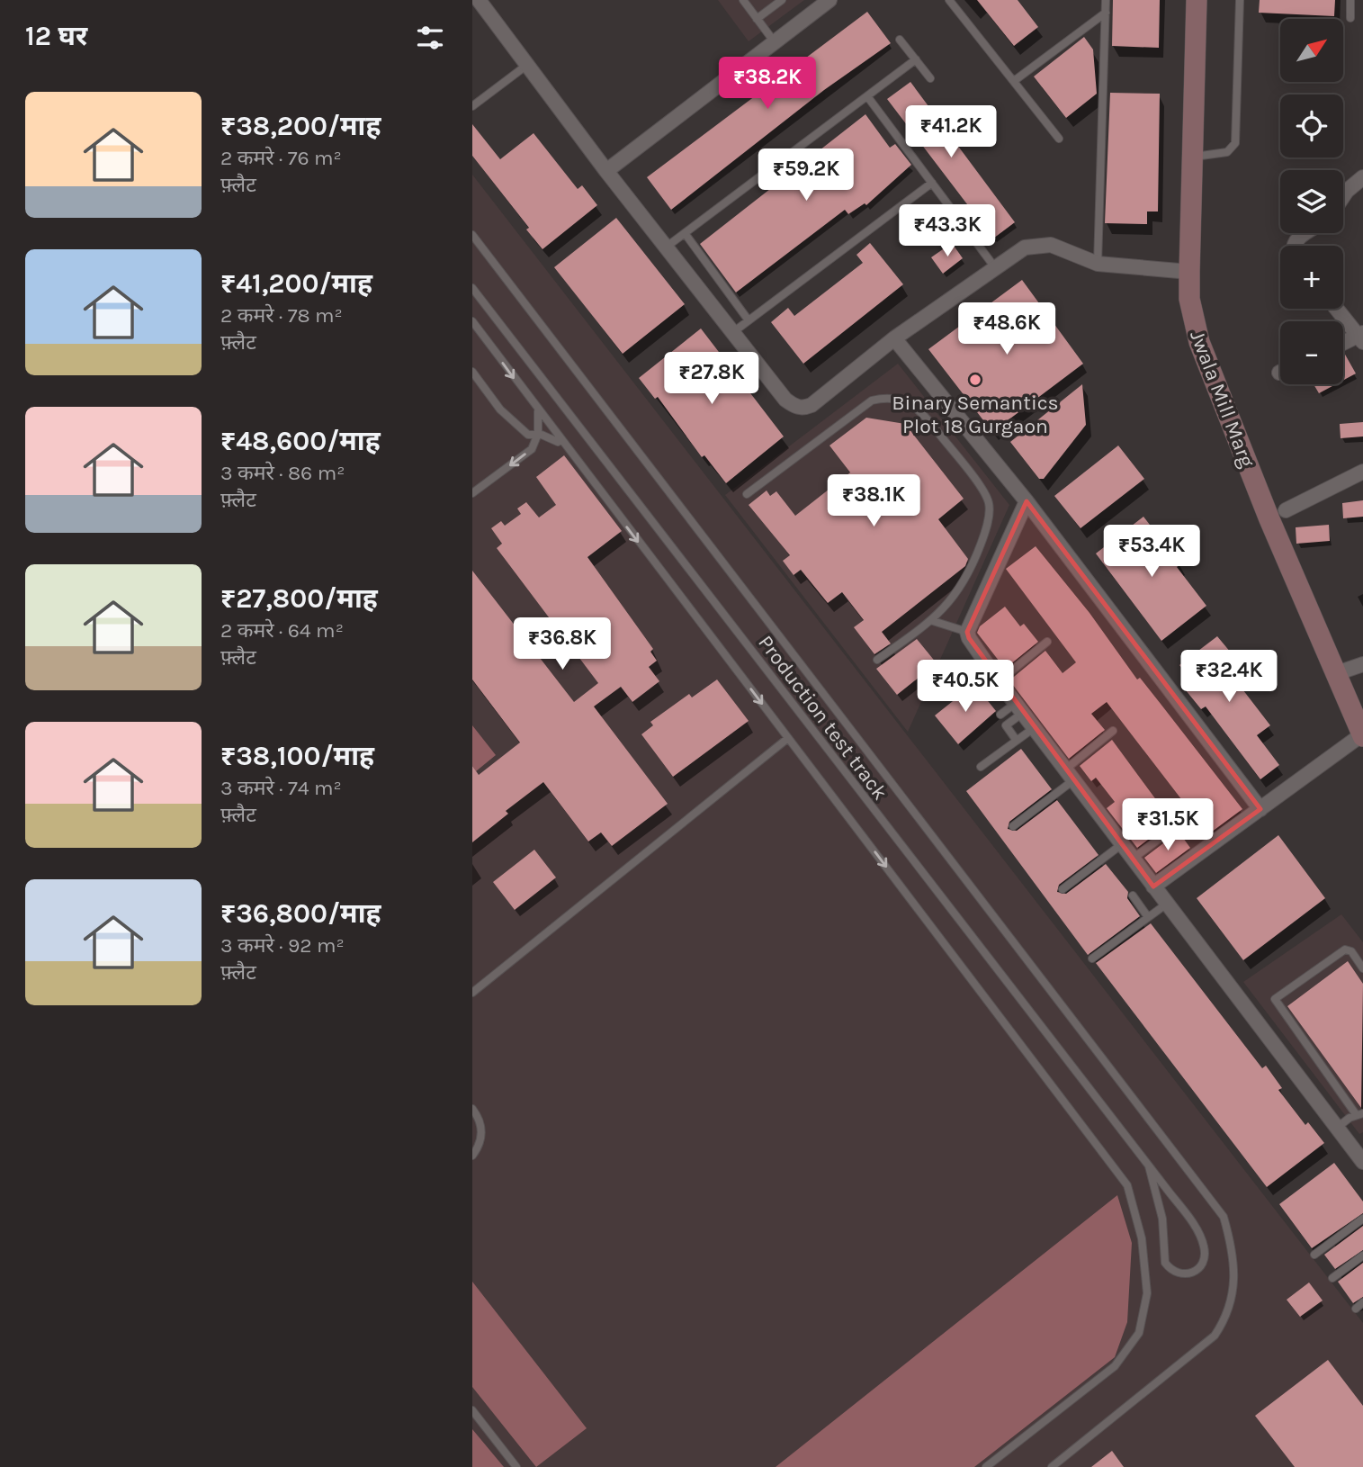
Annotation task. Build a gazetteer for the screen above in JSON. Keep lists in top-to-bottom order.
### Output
{
  "streets": {
    "street": ["Jwala Mill Marg"],
    "lane": ["Production test track"]
  },
  "places": ["Binary Semantics Plot 18 Gurgaon"],
  "north": "top right",
  "page": {
    "heading": "12 घर",
    "map_buttons": ["+", "−"],
    "price": [
      "₹38.2K",
      "₹41.2K",
      "₹59.2K",
      "₹43.3K",
      "₹48.6K",
      "₹27.8K",
      "₹38.1K",
      "₹53.4K",
      "₹36.8K",
      "₹32.4K",
      "₹40.5K",
      "₹31.5K"
    ],
    "list": [
      {
        "name": "₹38,200/माह",
        "note": "2 कमरे · 76 m² · फ़्लैट"
      },
      {
        "name": "₹41,200/माह",
        "note": "2 कमरे · 78 m² · फ़्लैट"
      },
      {
        "name": "₹48,600/माह",
        "note": "3 कमरे · 86 m² · फ़्लैट"
      },
      {
        "name": "₹27,800/माह",
        "note": "2 कमरे · 64 m² · फ़्लैट"
      },
      {
        "name": "₹38,100/माह",
        "note": "3 कमरे · 74 m² · फ़्लैट"
      },
      {
        "name": "₹36,800/माह",
        "note": "3 कमरे · 92 m² · फ़्लैट"
      }
    ]
  }
}
